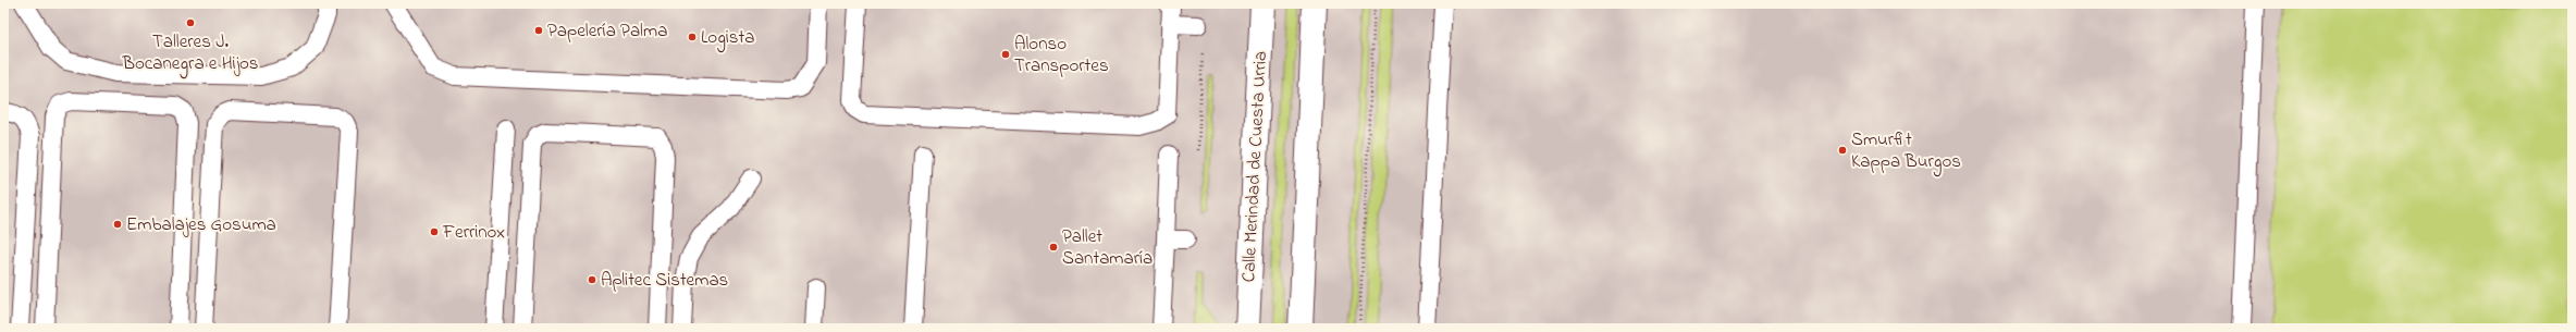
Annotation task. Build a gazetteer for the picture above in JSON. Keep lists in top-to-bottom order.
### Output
{
  "streets": {
    "street": ["Calle Merindad de Cuesta Urria"]
  },
  "places": [
    "Talleres J. Bocanegra e Hijos",
    "Papelería Palma",
    "Logista",
    "Alonso Transportes",
    "Smurfit Kappa Burgos",
    "Embalajes Gosuma",
    "Ferrinox",
    "Pallet Santamaría",
    "Aplitec Sistemas"
  ]
}
